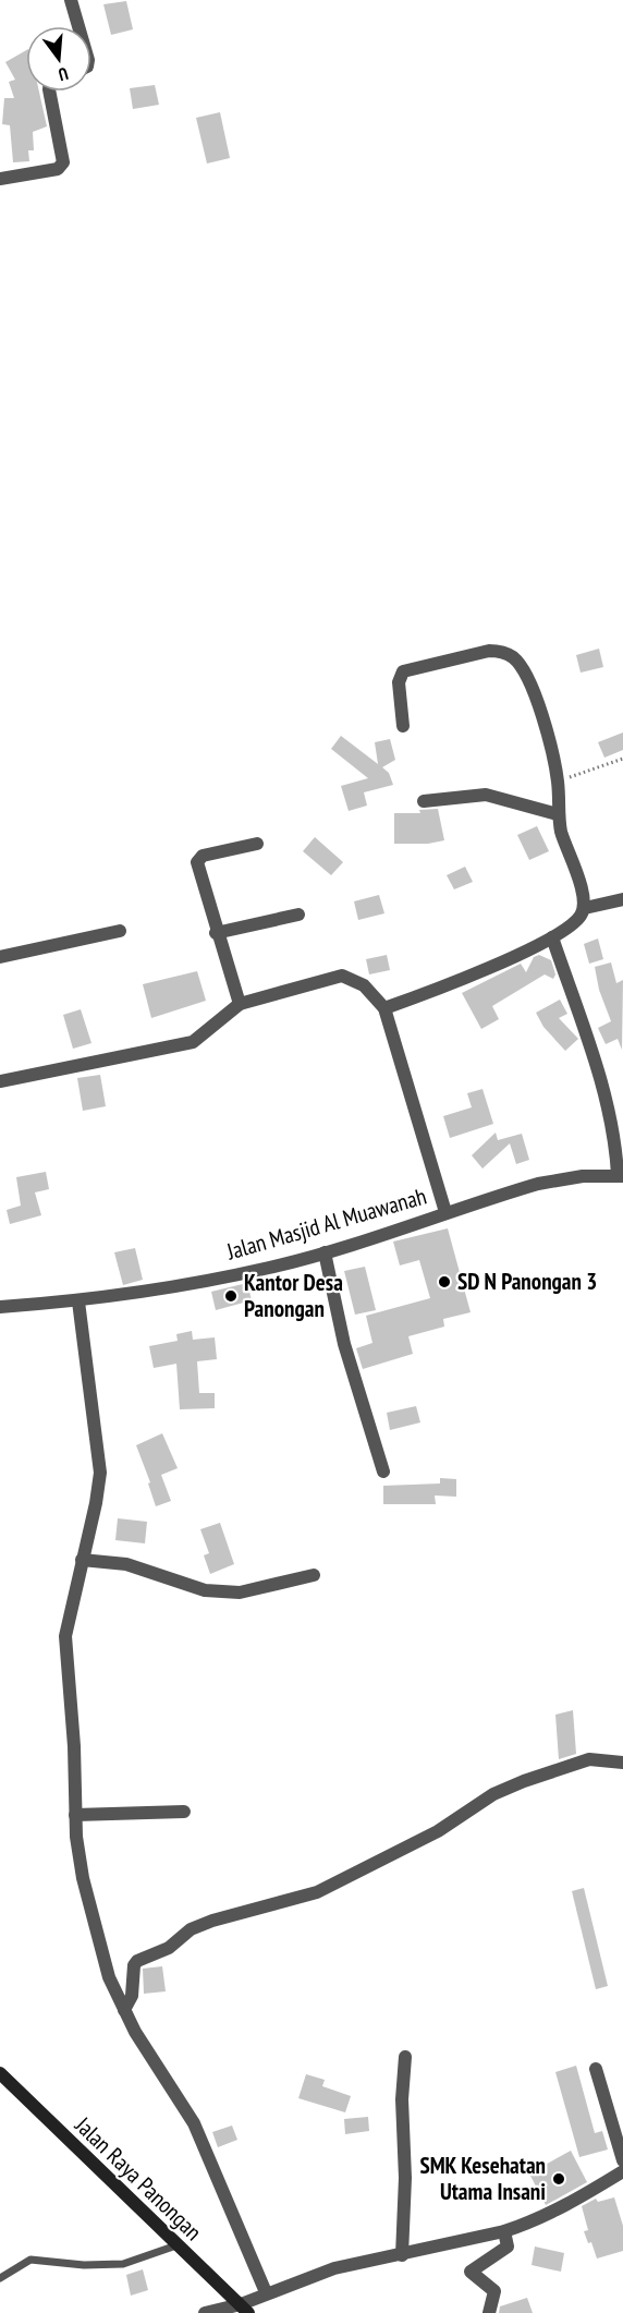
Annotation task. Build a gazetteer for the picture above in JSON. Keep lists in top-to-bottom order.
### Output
{
  "streets": {
    "main road": ["Jalan Raya Panongan"],
    "street": ["Jalan Masjid Al Muawanah"]
  },
  "places": ["SD N Panongan 3", "Kantor Desa Panongan", "SMK Kesehatan Utama Insani"],
  "north": "bottom"
}
